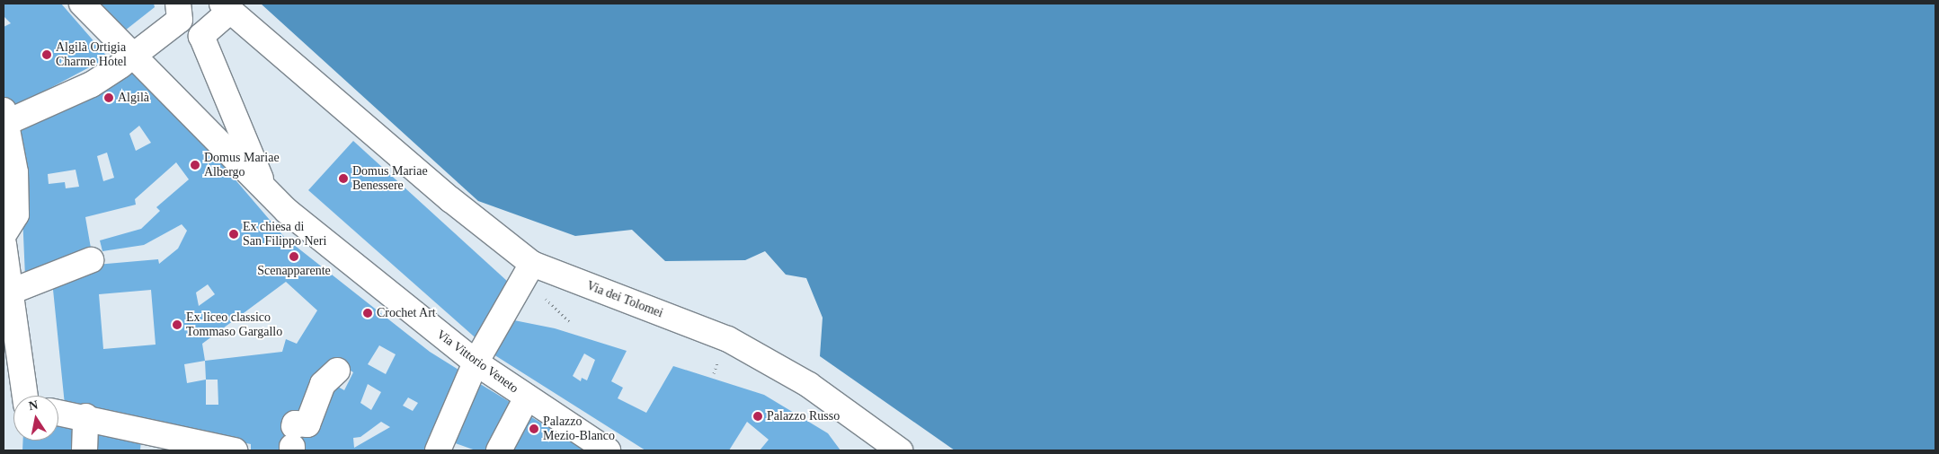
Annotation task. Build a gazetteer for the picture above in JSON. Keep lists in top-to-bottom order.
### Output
{
  "streets": {
    "street": ["Via dei Tolomei", "Via Vittorio Veneto"]
  },
  "places": [
    "Algilà Ortigia Charme Hotel",
    "Algilà",
    "Domus Mariae Albergo",
    "Domus Mariae Benessere",
    "Ex chiesa di San Filippo Neri",
    "Scenapparente",
    "Crochet Art",
    "Ex liceo classico Tommaso Gargallo",
    "Palazzo Russo",
    "Palazzo Mezio-Blanco"
  ],
  "north": "top"
}
